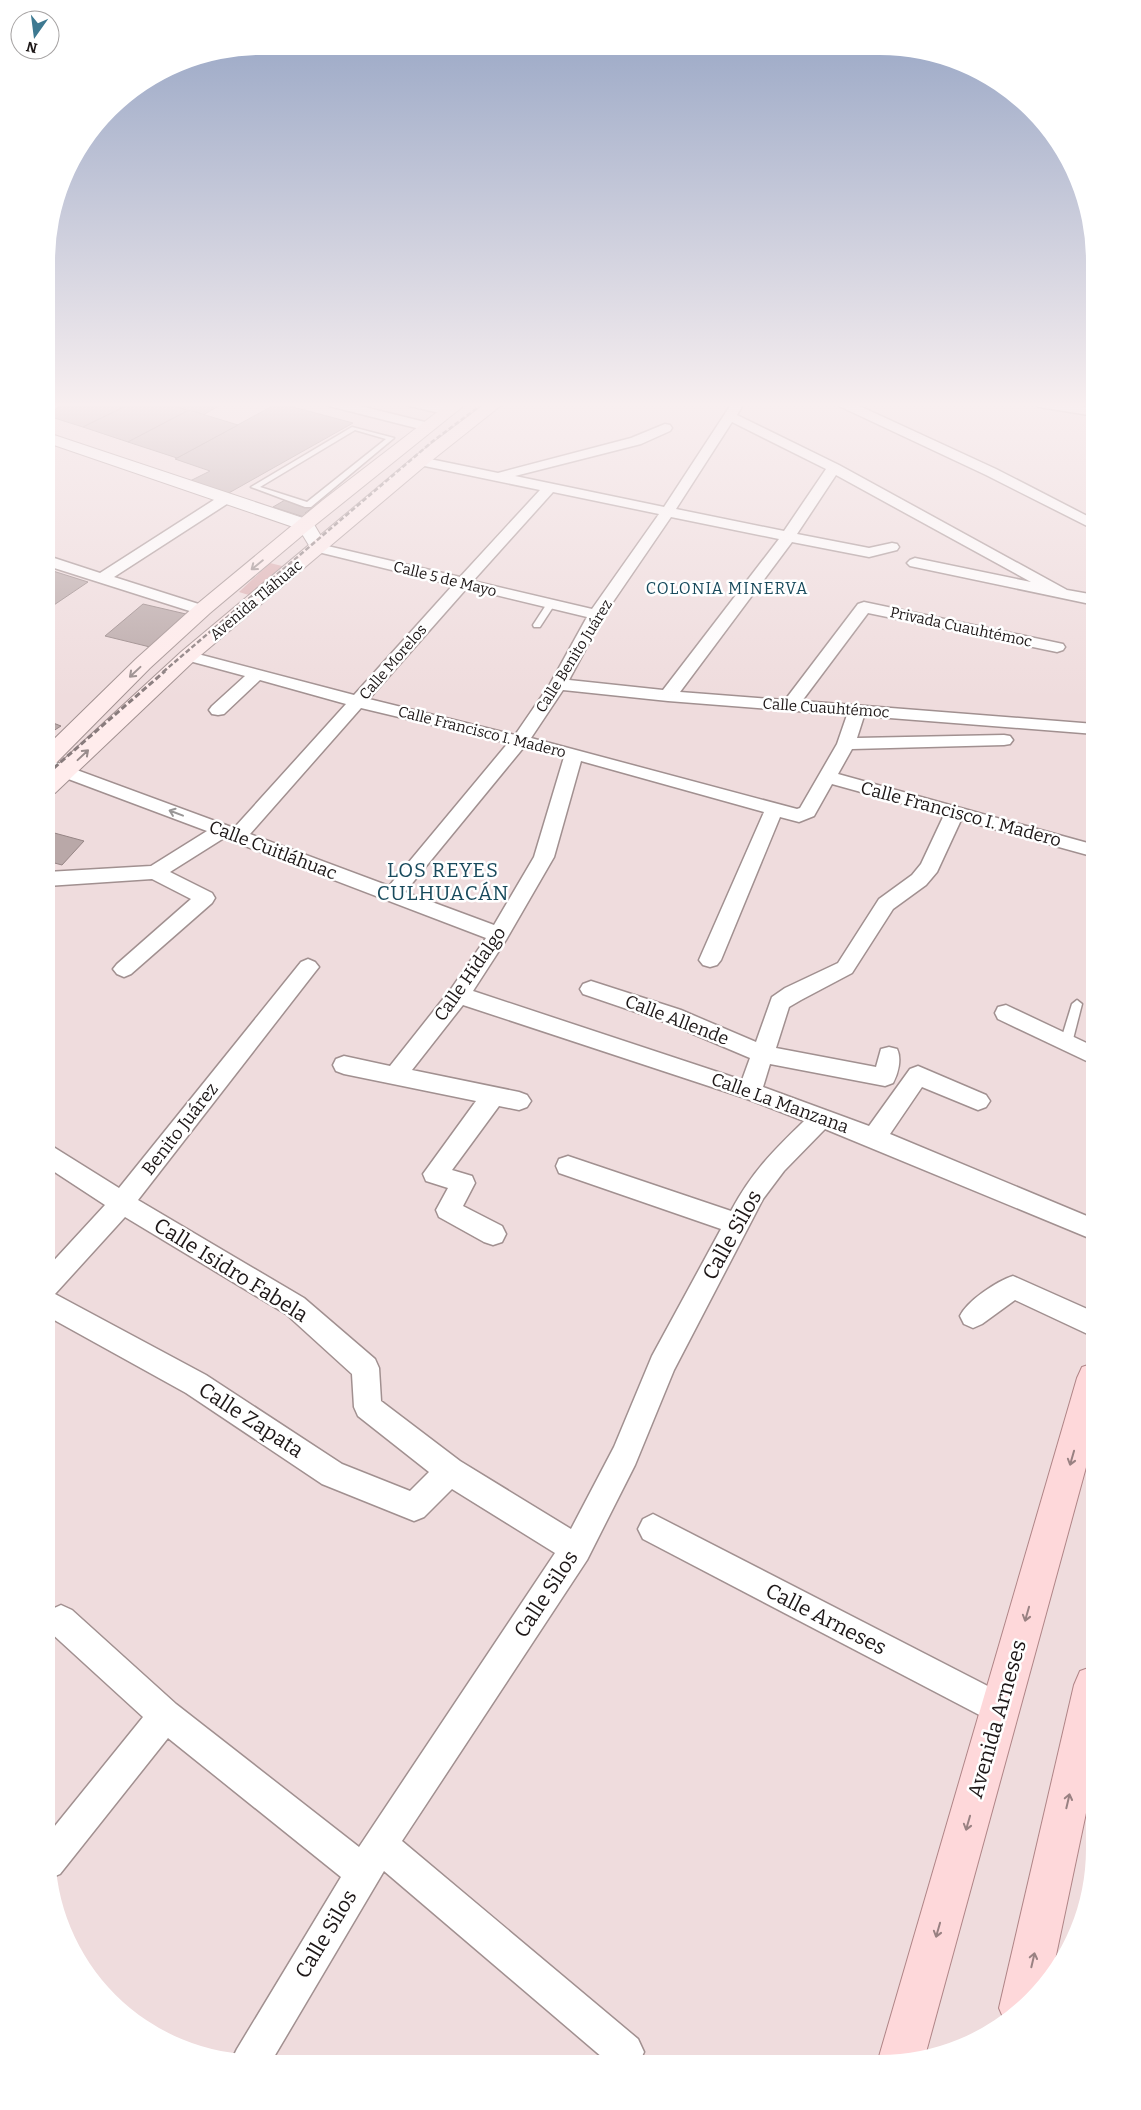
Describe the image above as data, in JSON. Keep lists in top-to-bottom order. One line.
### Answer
{"streets":{"main road":["Avenida Tláhuac","Avenida Arneses"],"street":["Calle 5 de Mayo","Privada Cuauhtémoc","Calle Benito Juárez","Calle Morelos","Calle Cuauhtémoc","Calle Francisco I. Madero","Calle Cuitláhuac","Calle Hidalgo","Calle Allende","Calle La Manzana","Benito Juárez","Calle Silos","Calle Isidro Fabela","Calle Zapata","Calle Arneses"]},"crossings":[["Calle 5 de Mayo","Avenida Tláhuac"],["Calle 5 de Mayo","Calle Benito Juárez"],["Calle 5 de Mayo","Calle Morelos"],["Avenida Tláhuac","Calle Francisco I. Madero"],["Avenida Tláhuac","Calle Cuitláhuac"],["Privada Cuauhtémoc","Calle Cuauhtémoc"],["Calle Benito Juárez","Calle Cuauhtémoc"],["Calle Benito Juárez","Calle Francisco I. Madero"],["Calle Benito Juárez","Calle Cuitláhuac"],["Calle Morelos","Calle Francisco I. Madero"],["Calle Morelos","Calle Cuitláhuac"],["Calle Cuauhtémoc","Calle Francisco I. Madero"],["Calle Francisco I. Madero","Calle Hidalgo"],["Calle Cuitláhuac","Calle Hidalgo"],["Calle Hidalgo","Calle La Manzana"],["Calle La Manzana","Calle Silos"],["Benito Juárez","Calle Isidro Fabela"],["Calle Silos","Calle Isidro Fabela"],["Calle Isidro Fabela","Calle Zapata"],["Calle Arneses","Avenida Arneses"]],"districts":["COLONIA MINERVA","LOS REYES CULHUACÁN"],"north":"bottom"}
